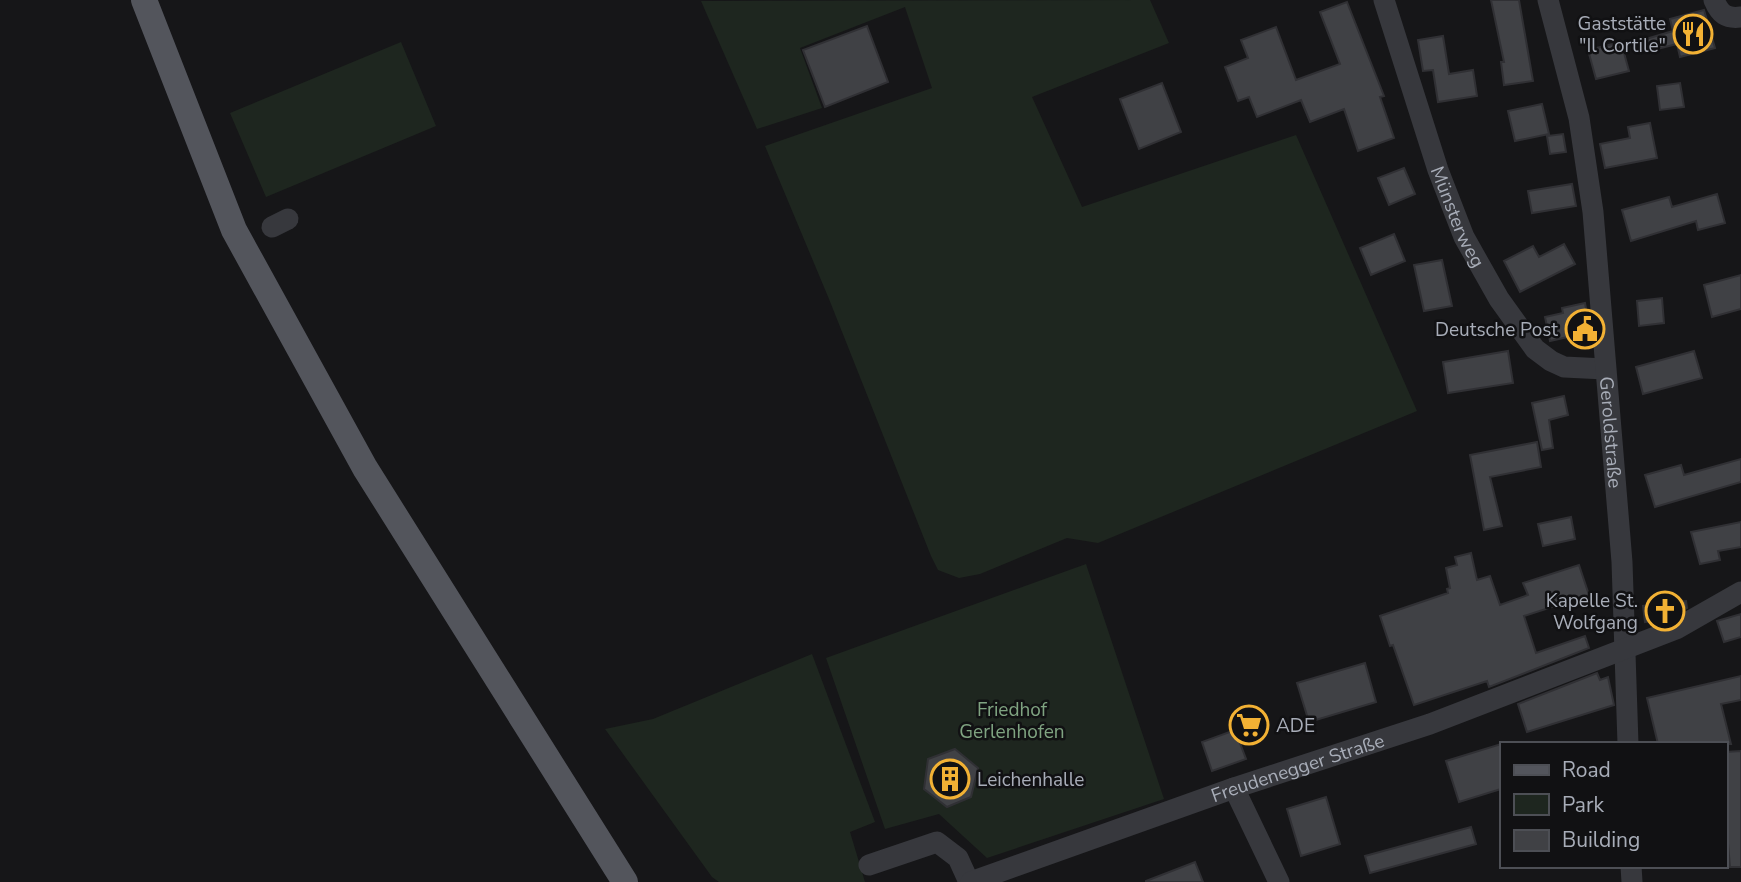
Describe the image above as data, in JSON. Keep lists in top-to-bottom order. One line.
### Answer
{"streets":{"street":["Münsterweg","Geroldstraße","Freudenegger Straße"]},"crossings":[["Münsterweg","Geroldstraße"],["Geroldstraße","Freudenegger Straße"]],"parks":["Friedhof Gerlenhofen"],"places":{"restaurant":["Gaststätte \"Il Cortile\""],"public building":["Deutsche Post"],"church":["Kapelle St. Wolfgang"],"supermarket":["ADE"],"building":["Leichenhalle"]},"legend":["Road","Park","Building"]}
